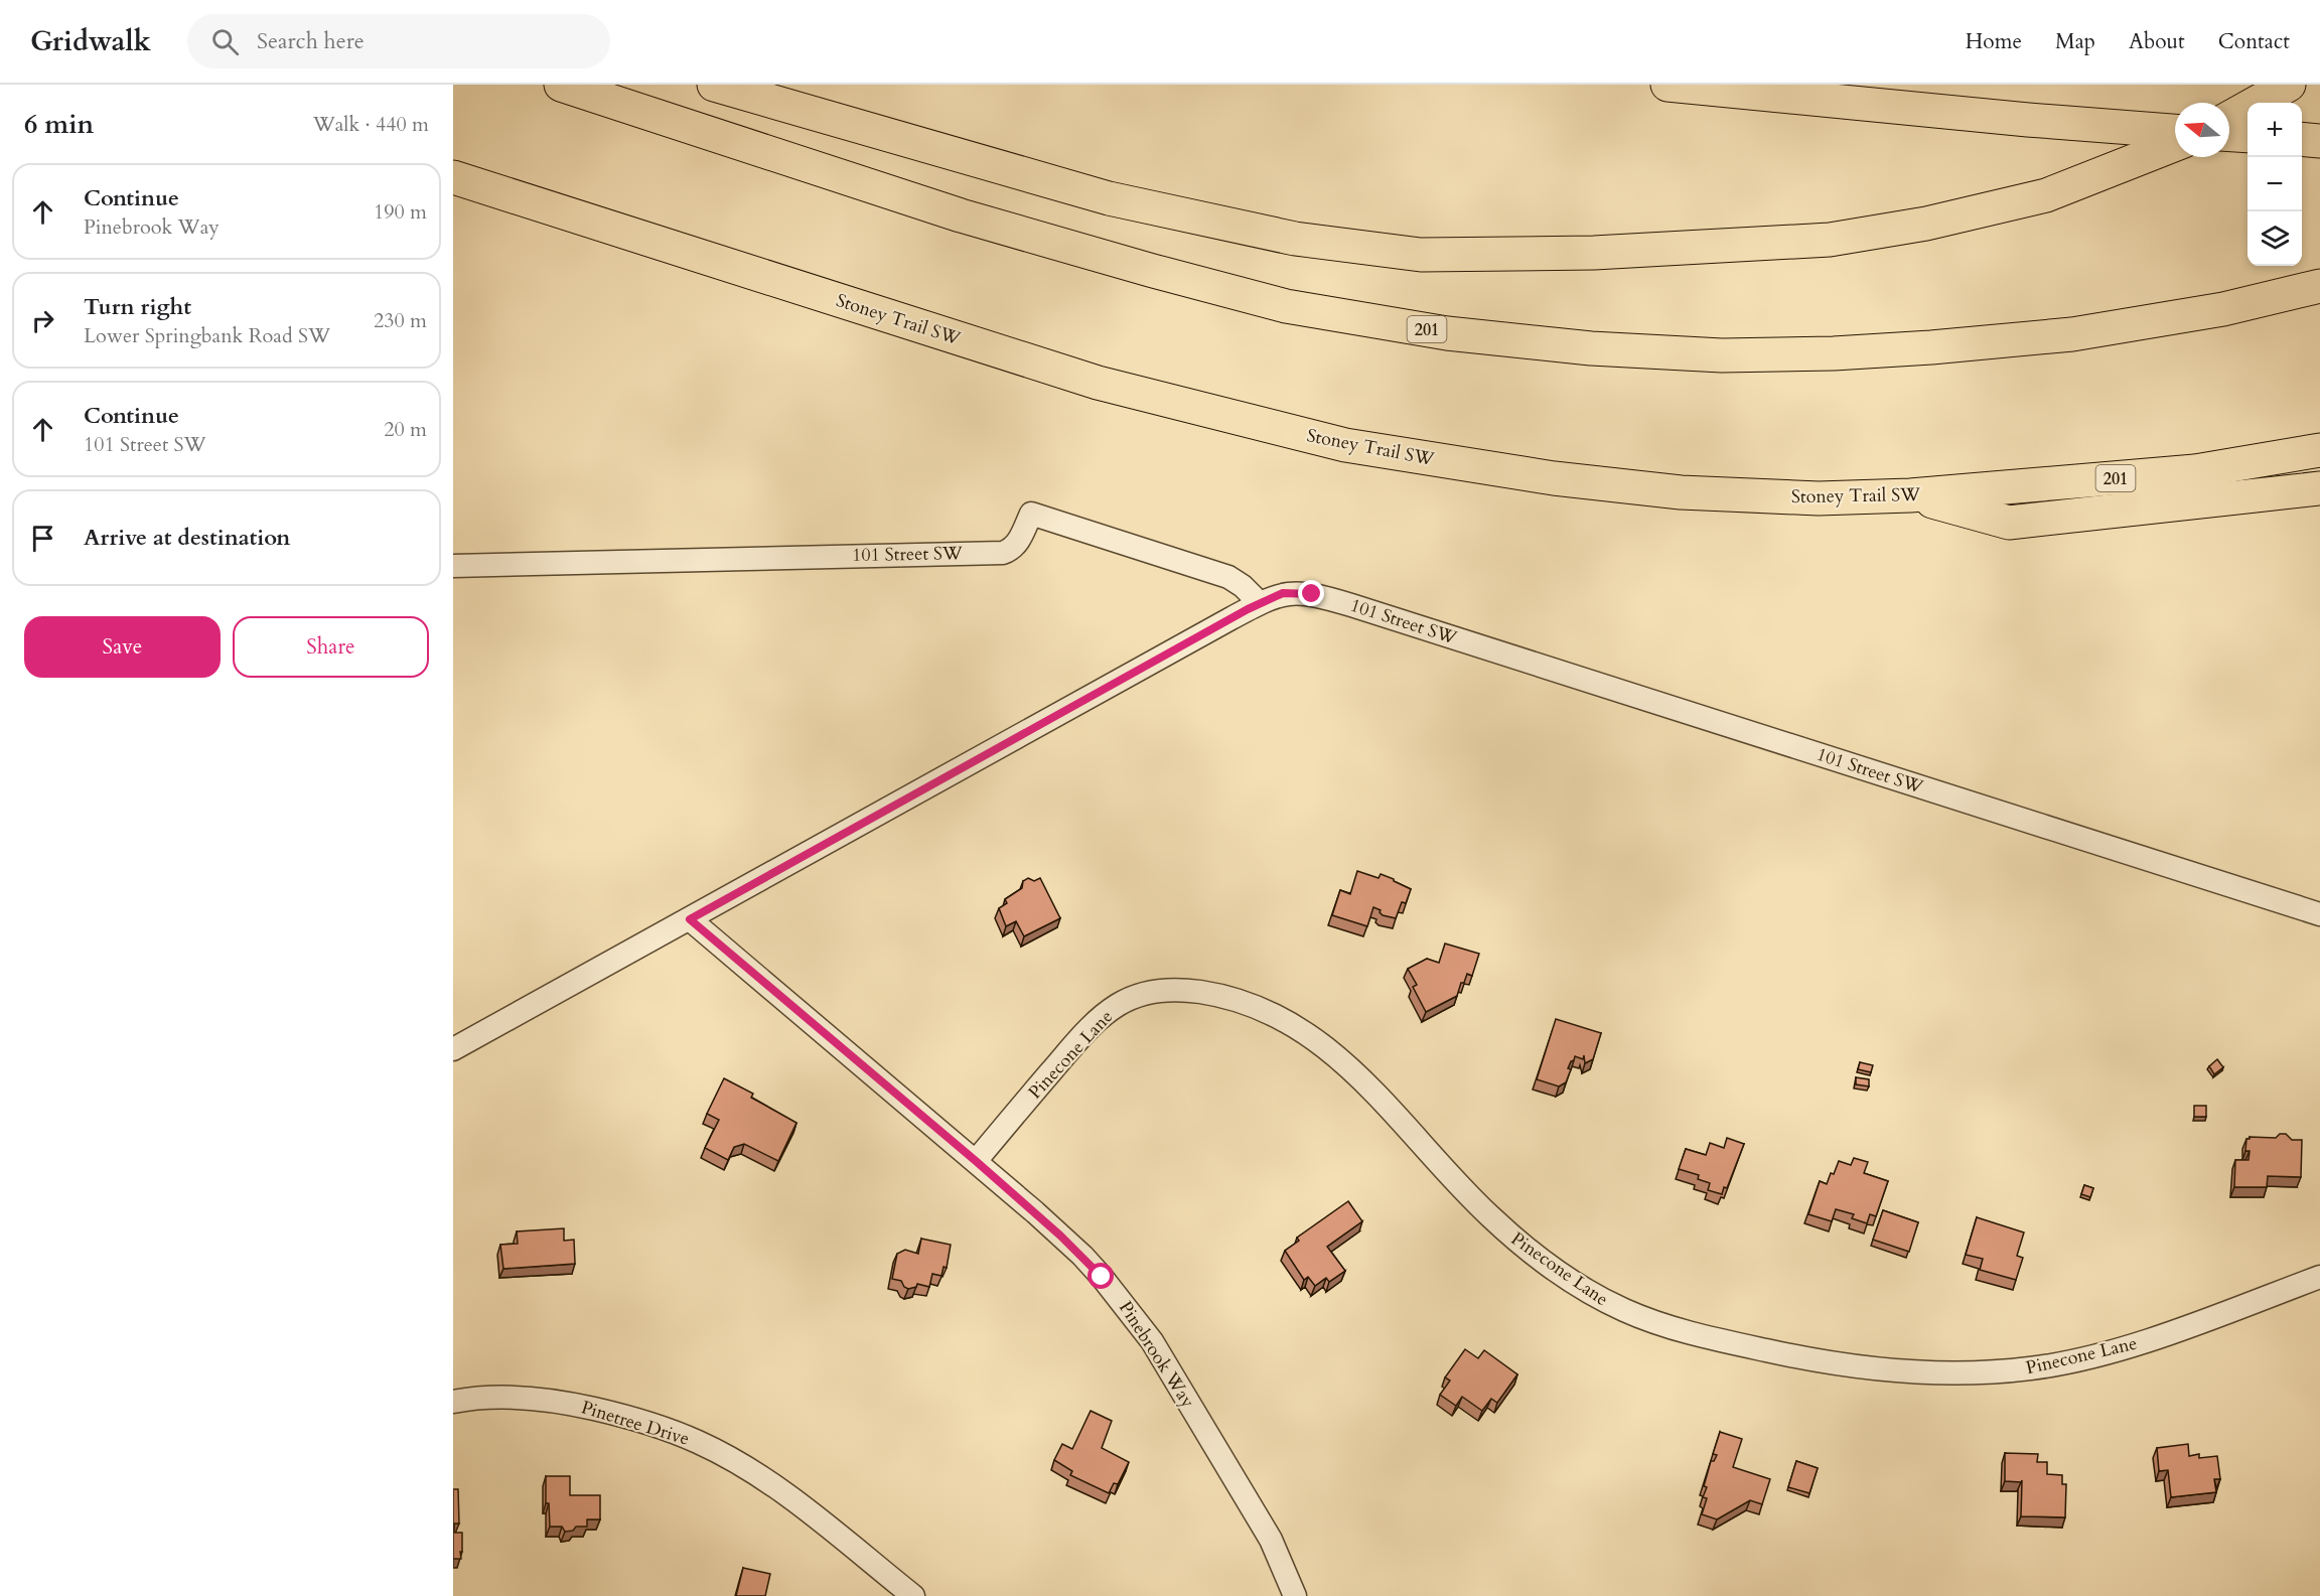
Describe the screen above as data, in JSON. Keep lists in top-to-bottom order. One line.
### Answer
{"streets":{"highway":["Stoney Trail SW","201"],"street":["101 Street SW","Pinecone Lane","Pinebrook Way","Pinetree Drive"]},"crossings":[["Pinecone Lane","Pinebrook Way"]],"north":"left","page":{"header":"Gridwalk","search":"Search here","nav":["Home","Map","About","Contact"],"heading":["6 min","Walk · 440 m"],"map_buttons":["+","−"],"list":[["Continue","Pinebrook Way","190 m"],["Turn right","Lower Springbank Road SW","230 m"],["Continue","101 Street SW","20 m"],"Arrive at destination"],"buttons":["Save","Share"]}}
